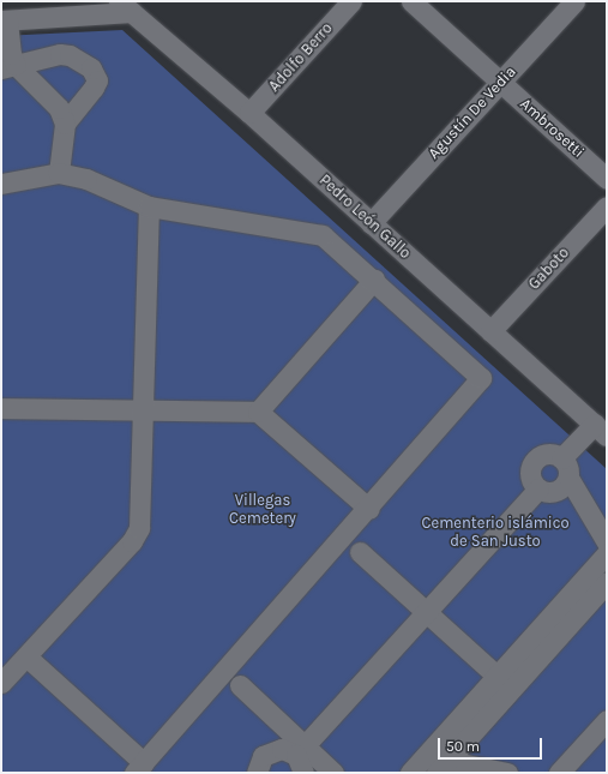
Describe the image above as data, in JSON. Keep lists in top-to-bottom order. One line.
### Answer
{"streets":{"street":["Adolfo Berro","Agustín De Vedia","Ambrosetti","Pedro León Gallo","Gaboto"]},"crossings":[["Adolfo Berro","Pedro León Gallo"],["Agustín De Vedia","Ambrosetti"],["Agustín De Vedia","Pedro León Gallo"],["Pedro León Gallo","Gaboto"]],"parks":["Villegas Cemetery","Cementerio islámico de San Justo"],"scale_bar":"50 m"}
